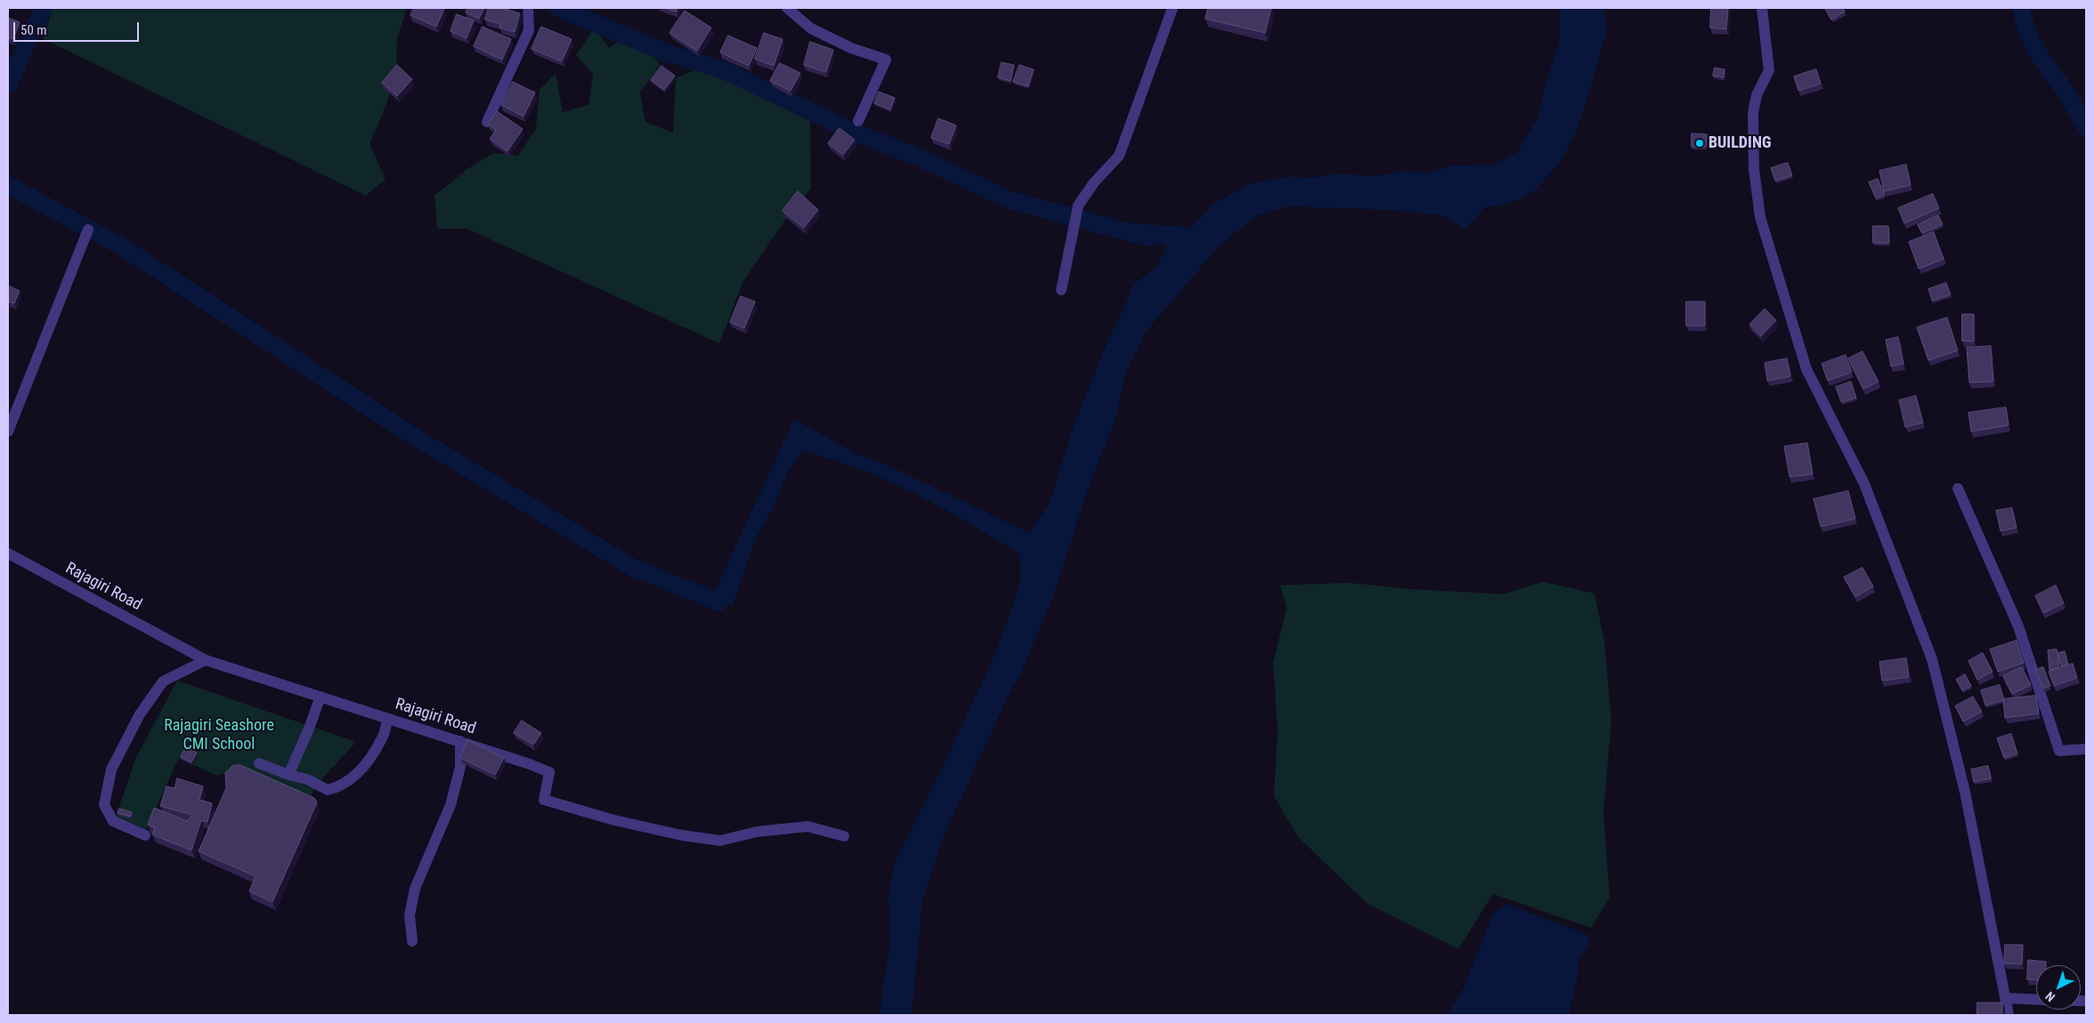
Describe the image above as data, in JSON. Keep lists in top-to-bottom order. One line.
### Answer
{"streets":{"street":["Rajagiri Road"]},"parks":["Rajagiri Seashore CMI School"],"places":["BUILDING"],"scale_bar":"50 m","north":"bottom left"}
